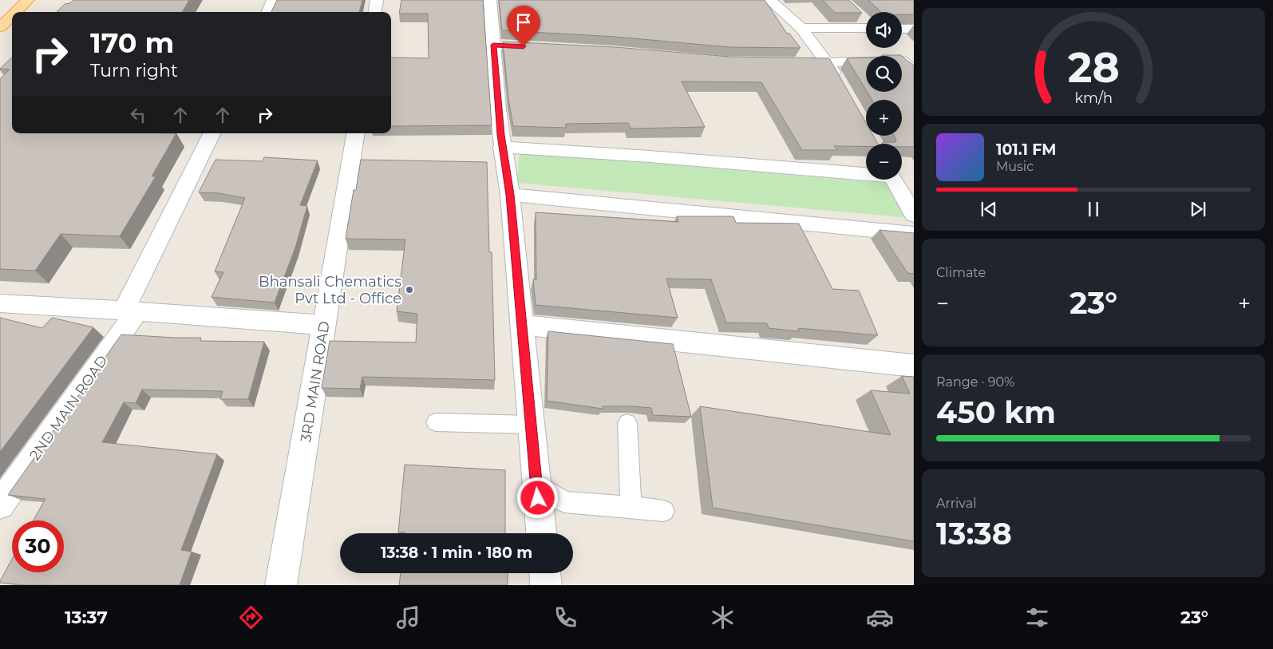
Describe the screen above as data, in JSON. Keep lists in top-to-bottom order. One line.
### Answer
{"streets":{"street":["3RD MAIN ROAD","2ND MAIN ROAD"]},"places":["Bhansali Chematics Pvt Ltd - Office"],"page":{"map_buttons":["+","−"],"turn":["170 m","Turn right"],"song":["101.1 FM","Music"],"tile":["Climate",["Range · 90%","450 km"],["Arrival","13:38"]],"heat":["−","23°","+"],"limit":"30","trip":"13:38 · 1 min · 180 m","tabs":["13:37","23°"],"gauge":["28","km/h"]}}
